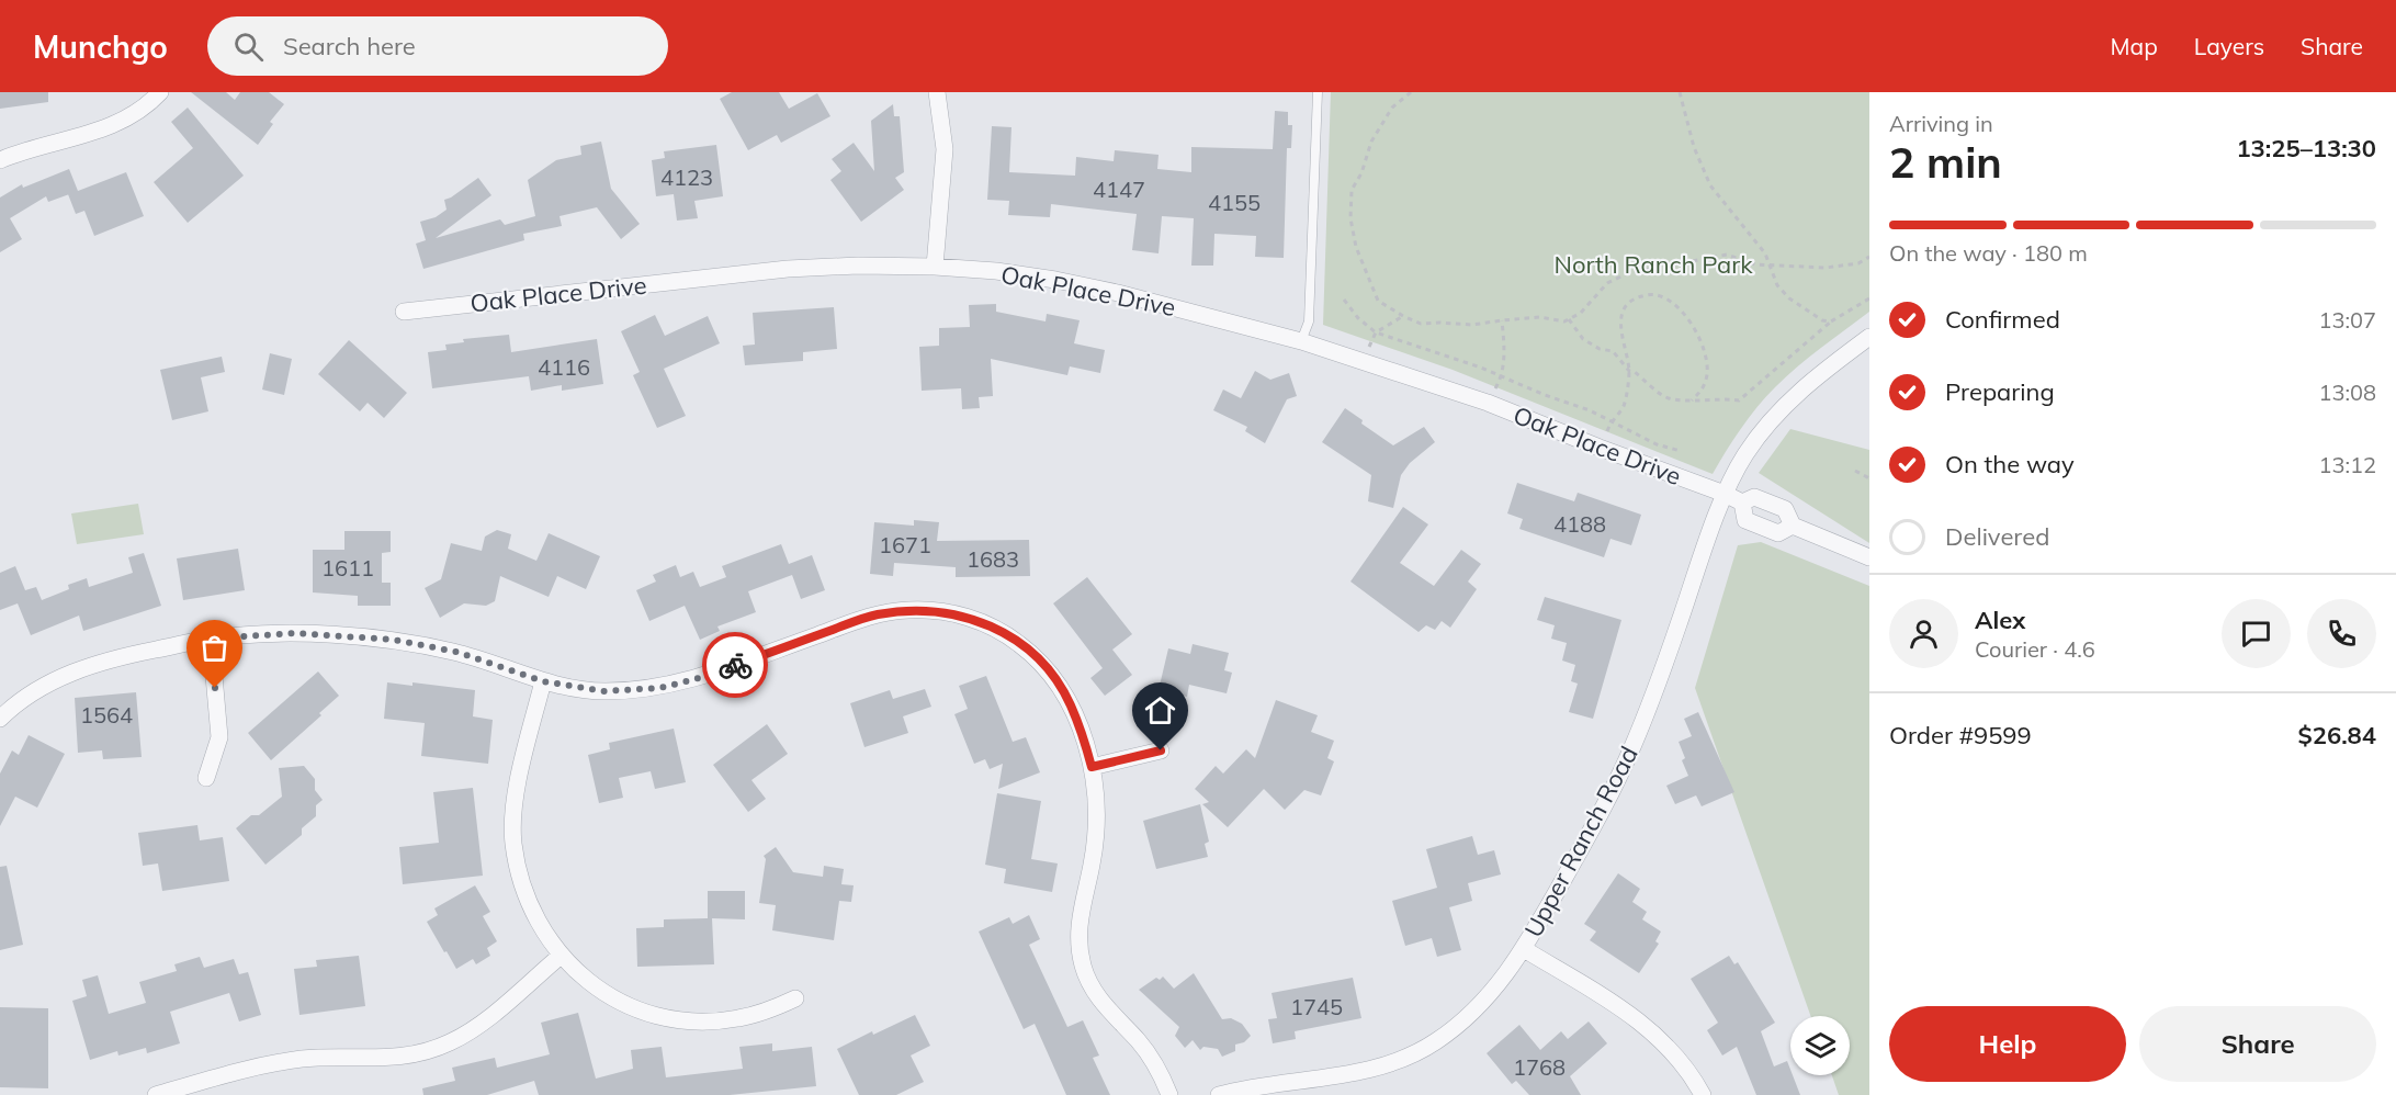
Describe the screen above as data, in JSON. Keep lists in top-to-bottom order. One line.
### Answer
{"streets":{"street":["Oak Place Drive","Upper Ranch Road"]},"crossings":[["Oak Place Drive","Upper Ranch Road"]],"parks":["North Ranch Park"],"house_numbers":["4123","4147","4155","4116","4188","1671","1683","1611","1564","1745","1768"],"page":{"header":"Munchgo","search":"Search here","nav":["Map","Layers","Share"],"heading":["2 min","Arriving in","13:25–13:30"],"panel":["Alex","Courier · 4.6","Order #9599","$26.84"],"bar":"On the way · 180 m","list":[["Confirmed","13:07"],["Preparing","13:08"],["On the way","13:12"],"Delivered"],"buttons":["Help","Share"]}}
